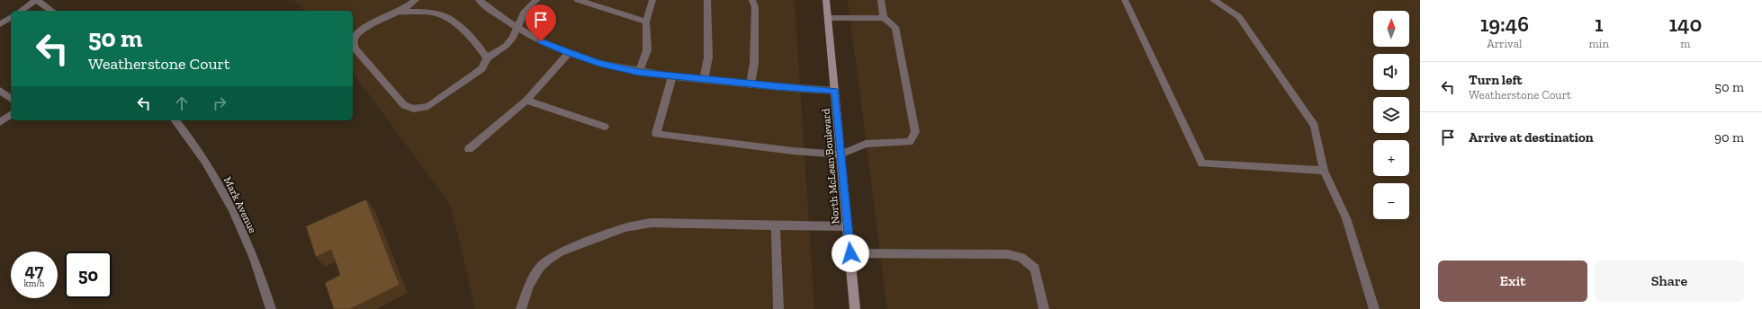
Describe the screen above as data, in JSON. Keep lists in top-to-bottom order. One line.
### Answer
{"streets":{"main road":["North McLean Boulevard"],"street":["Mark Avenue"]},"north":"top","page":{"eta":["19:46","Arrival","1","min","140","m"],"map_buttons":["+","−"],"turn":["50 m","Weatherstone Court"],"list":[{"name":"Turn left","note":"Weatherstone Court","value":"50 m"},{"name":"Arrive at destination","value":"90 m"}],"speed":"47 km/h","limit":"50","buttons":["Exit","Share"]}}
